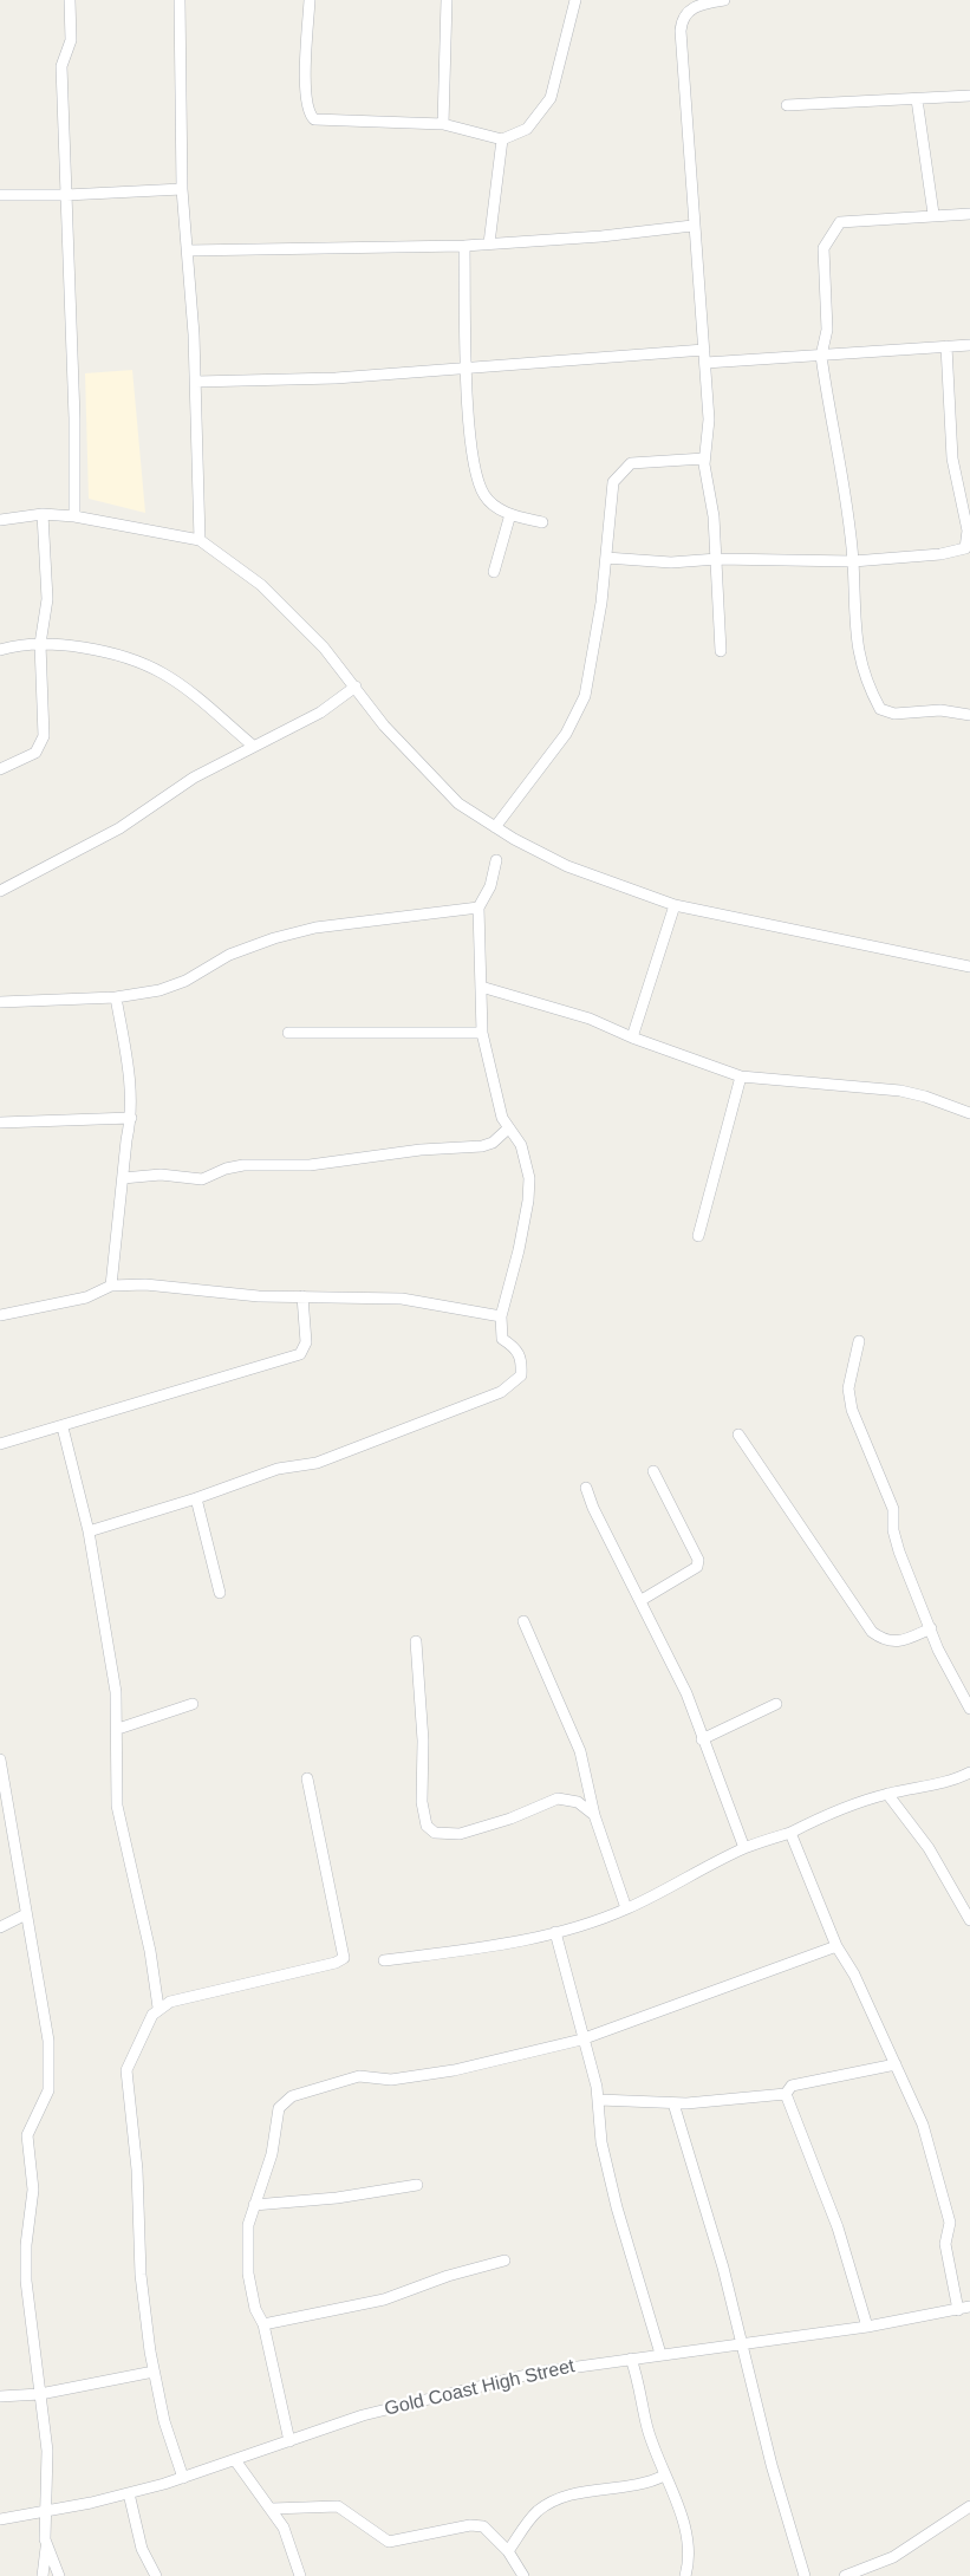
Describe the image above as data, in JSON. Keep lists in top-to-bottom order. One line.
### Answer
{"streets":{"street":["Gold Coast High Street"]}}
